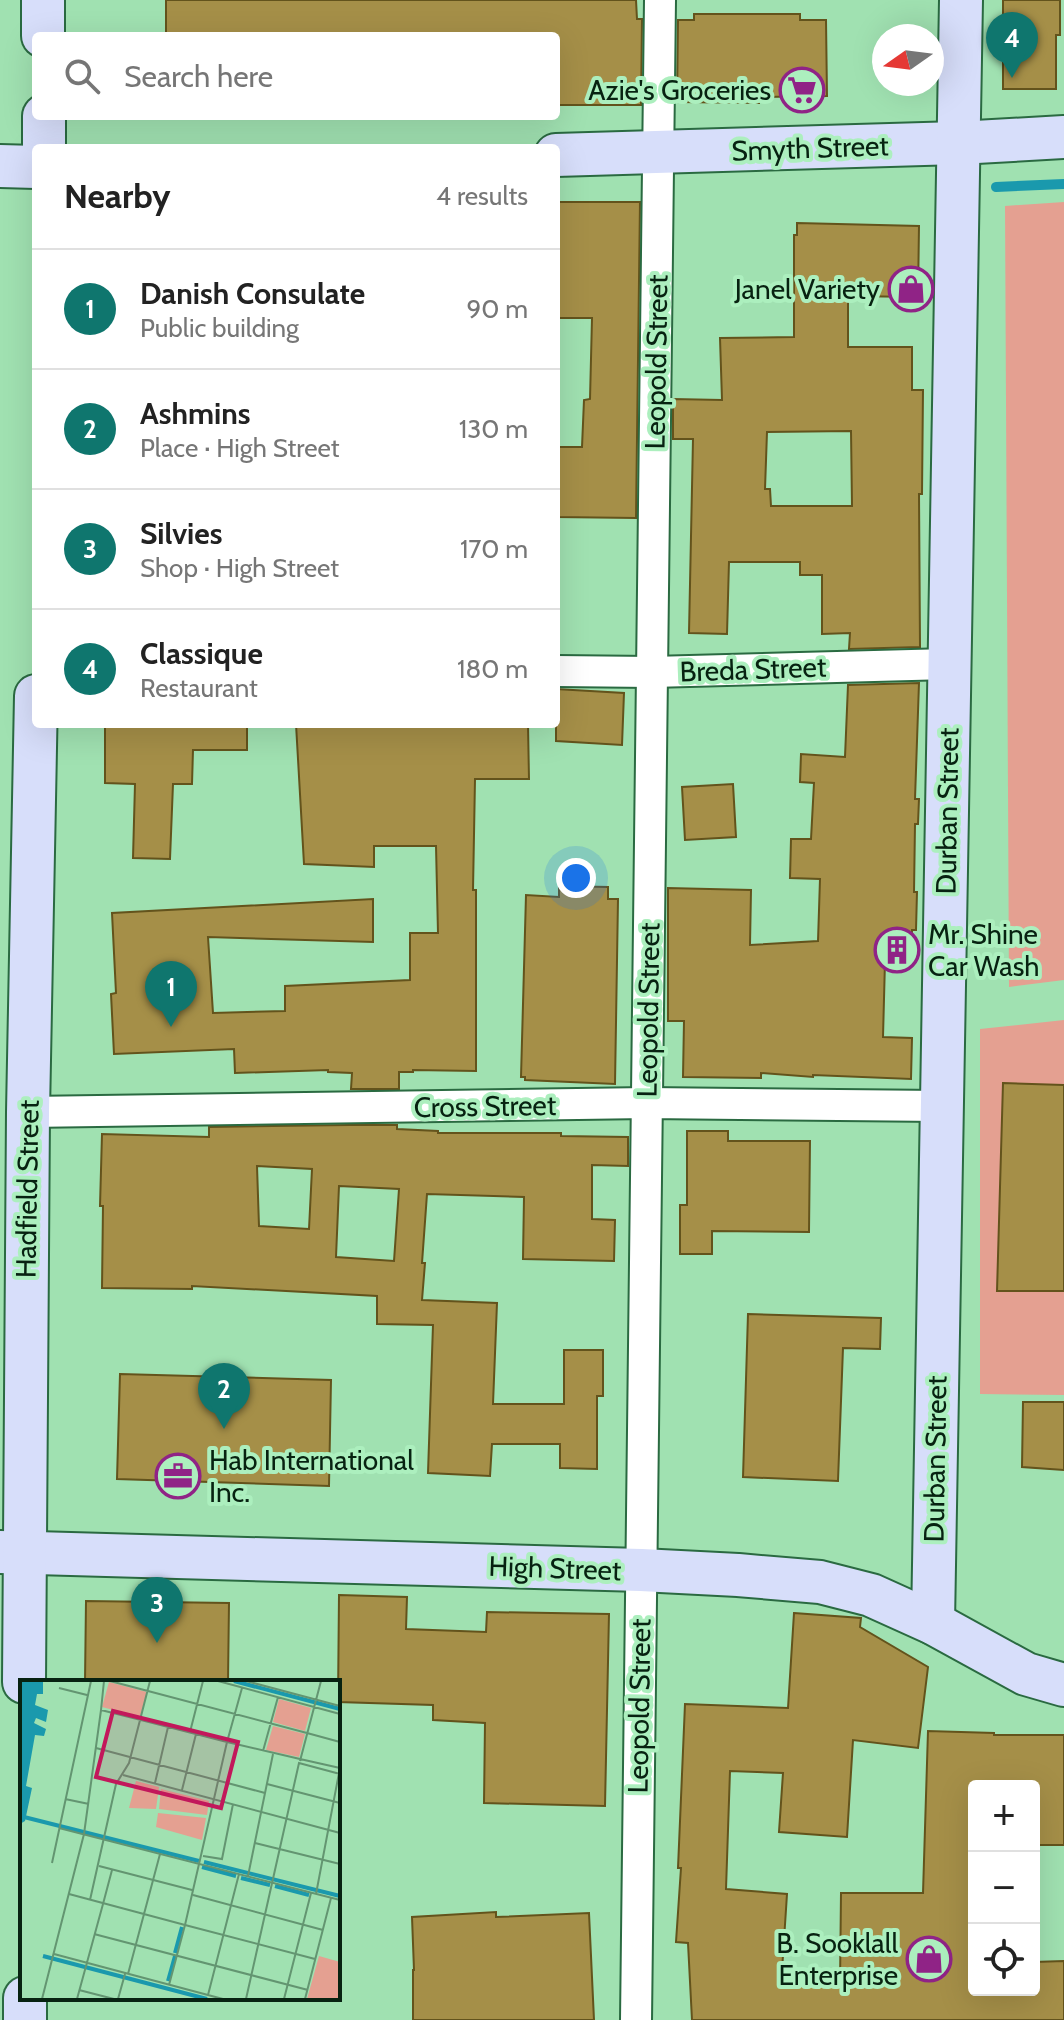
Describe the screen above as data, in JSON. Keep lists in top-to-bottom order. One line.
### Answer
{"streets":{"street":["Smyth Street","Leopold Street","Breda Street","Durban Street","Cross Street","Hadfield Street","High Street"]},"crossings":[["Smyth Street","Leopold Street"],["Smyth Street","Durban Street"],["Leopold Street","Breda Street"],["Leopold Street","Cross Street"],["Leopold Street","High Street"],["Breda Street","Durban Street"],["Durban Street","Cross Street"],["Durban Street","High Street"],["Cross Street","Hadfield Street"],["Hadfield Street","High Street"]],"places":{"supermarket":["Azie's Groceries"],"shop":["Janel Variety","B. Sooklall Enterprise"],"building":["Mr. Shine Car Wash"],"office":["Hab International Inc."]},"north":"left","page":{"pins":["4","1","2","3"],"search":"Search here","heading":["Nearby","4 results"],"list":[{"mark":"1","name":"Danish Consulate","note":"Public building","value":"90 m"},{"mark":"2","name":"Ashmins","note":"Place · High Street","value":"130 m"},{"mark":"3","name":"Silvies","note":"Shop · High Street","value":"170 m"},{"mark":"4","name":"Classique","note":"Restaurant","value":"180 m"}],"map_buttons":["+","−"]}}
